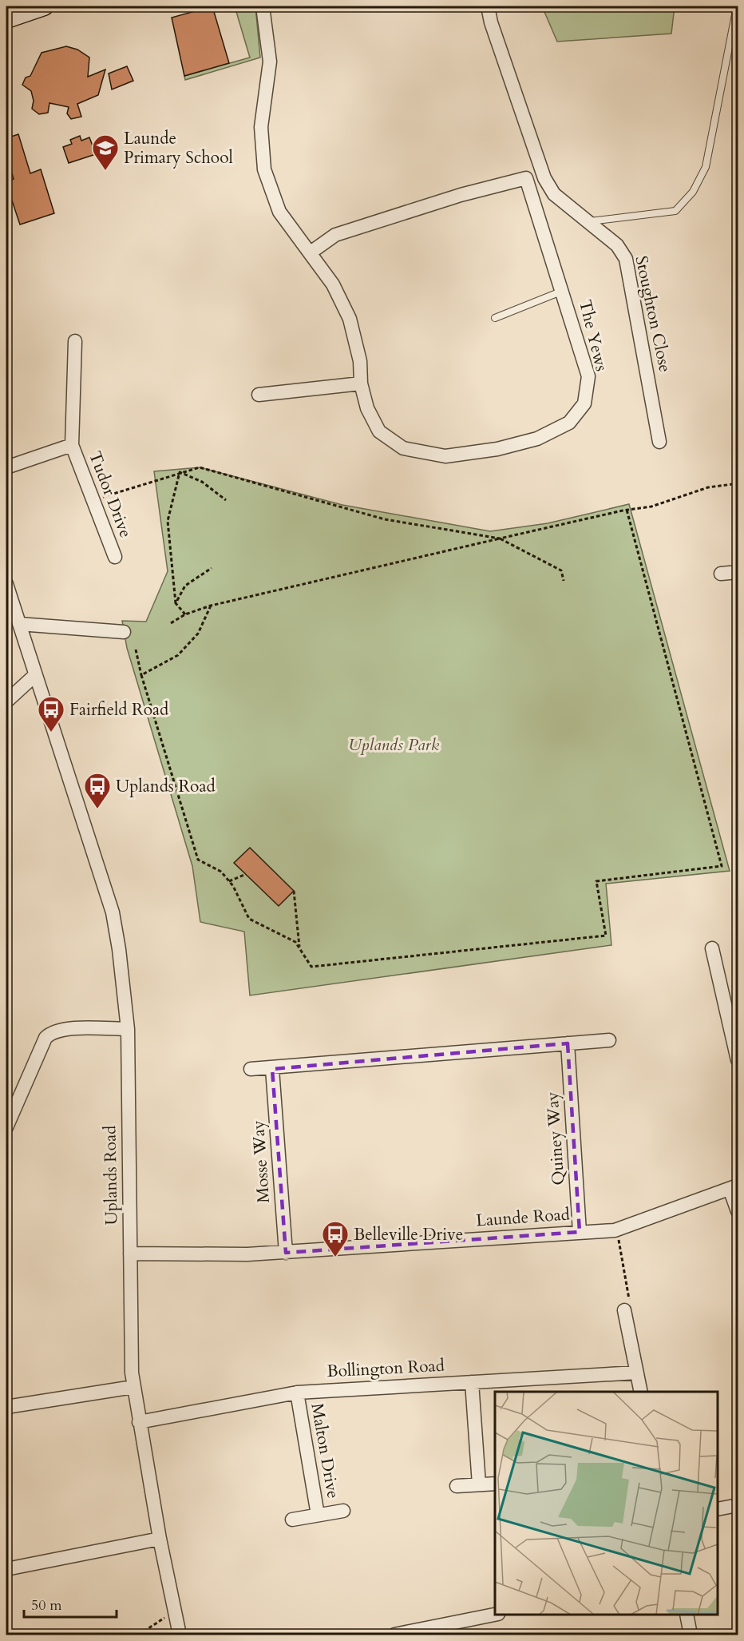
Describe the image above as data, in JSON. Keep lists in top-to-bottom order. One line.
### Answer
{"streets":{"street":["Stoughton Close","The Yews","Tudor Drive","Quiney Way","Mosse Way","Uplands Road","Launde Road","Bollington Road","Malton Drive"]},"crossings":[["Quiney Way","Launde Road"],["Mosse Way","Launde Road"],["Uplands Road","Launde Road"],["Uplands Road","Bollington Road"],["Bollington Road","Malton Drive"]],"parks":["Uplands Park"],"places":{"school or university":["Launde Primary School"],"bus stop":["Fairfield Road","Uplands Road","Belleville Drive"]},"scale_bar":"50 m"}
